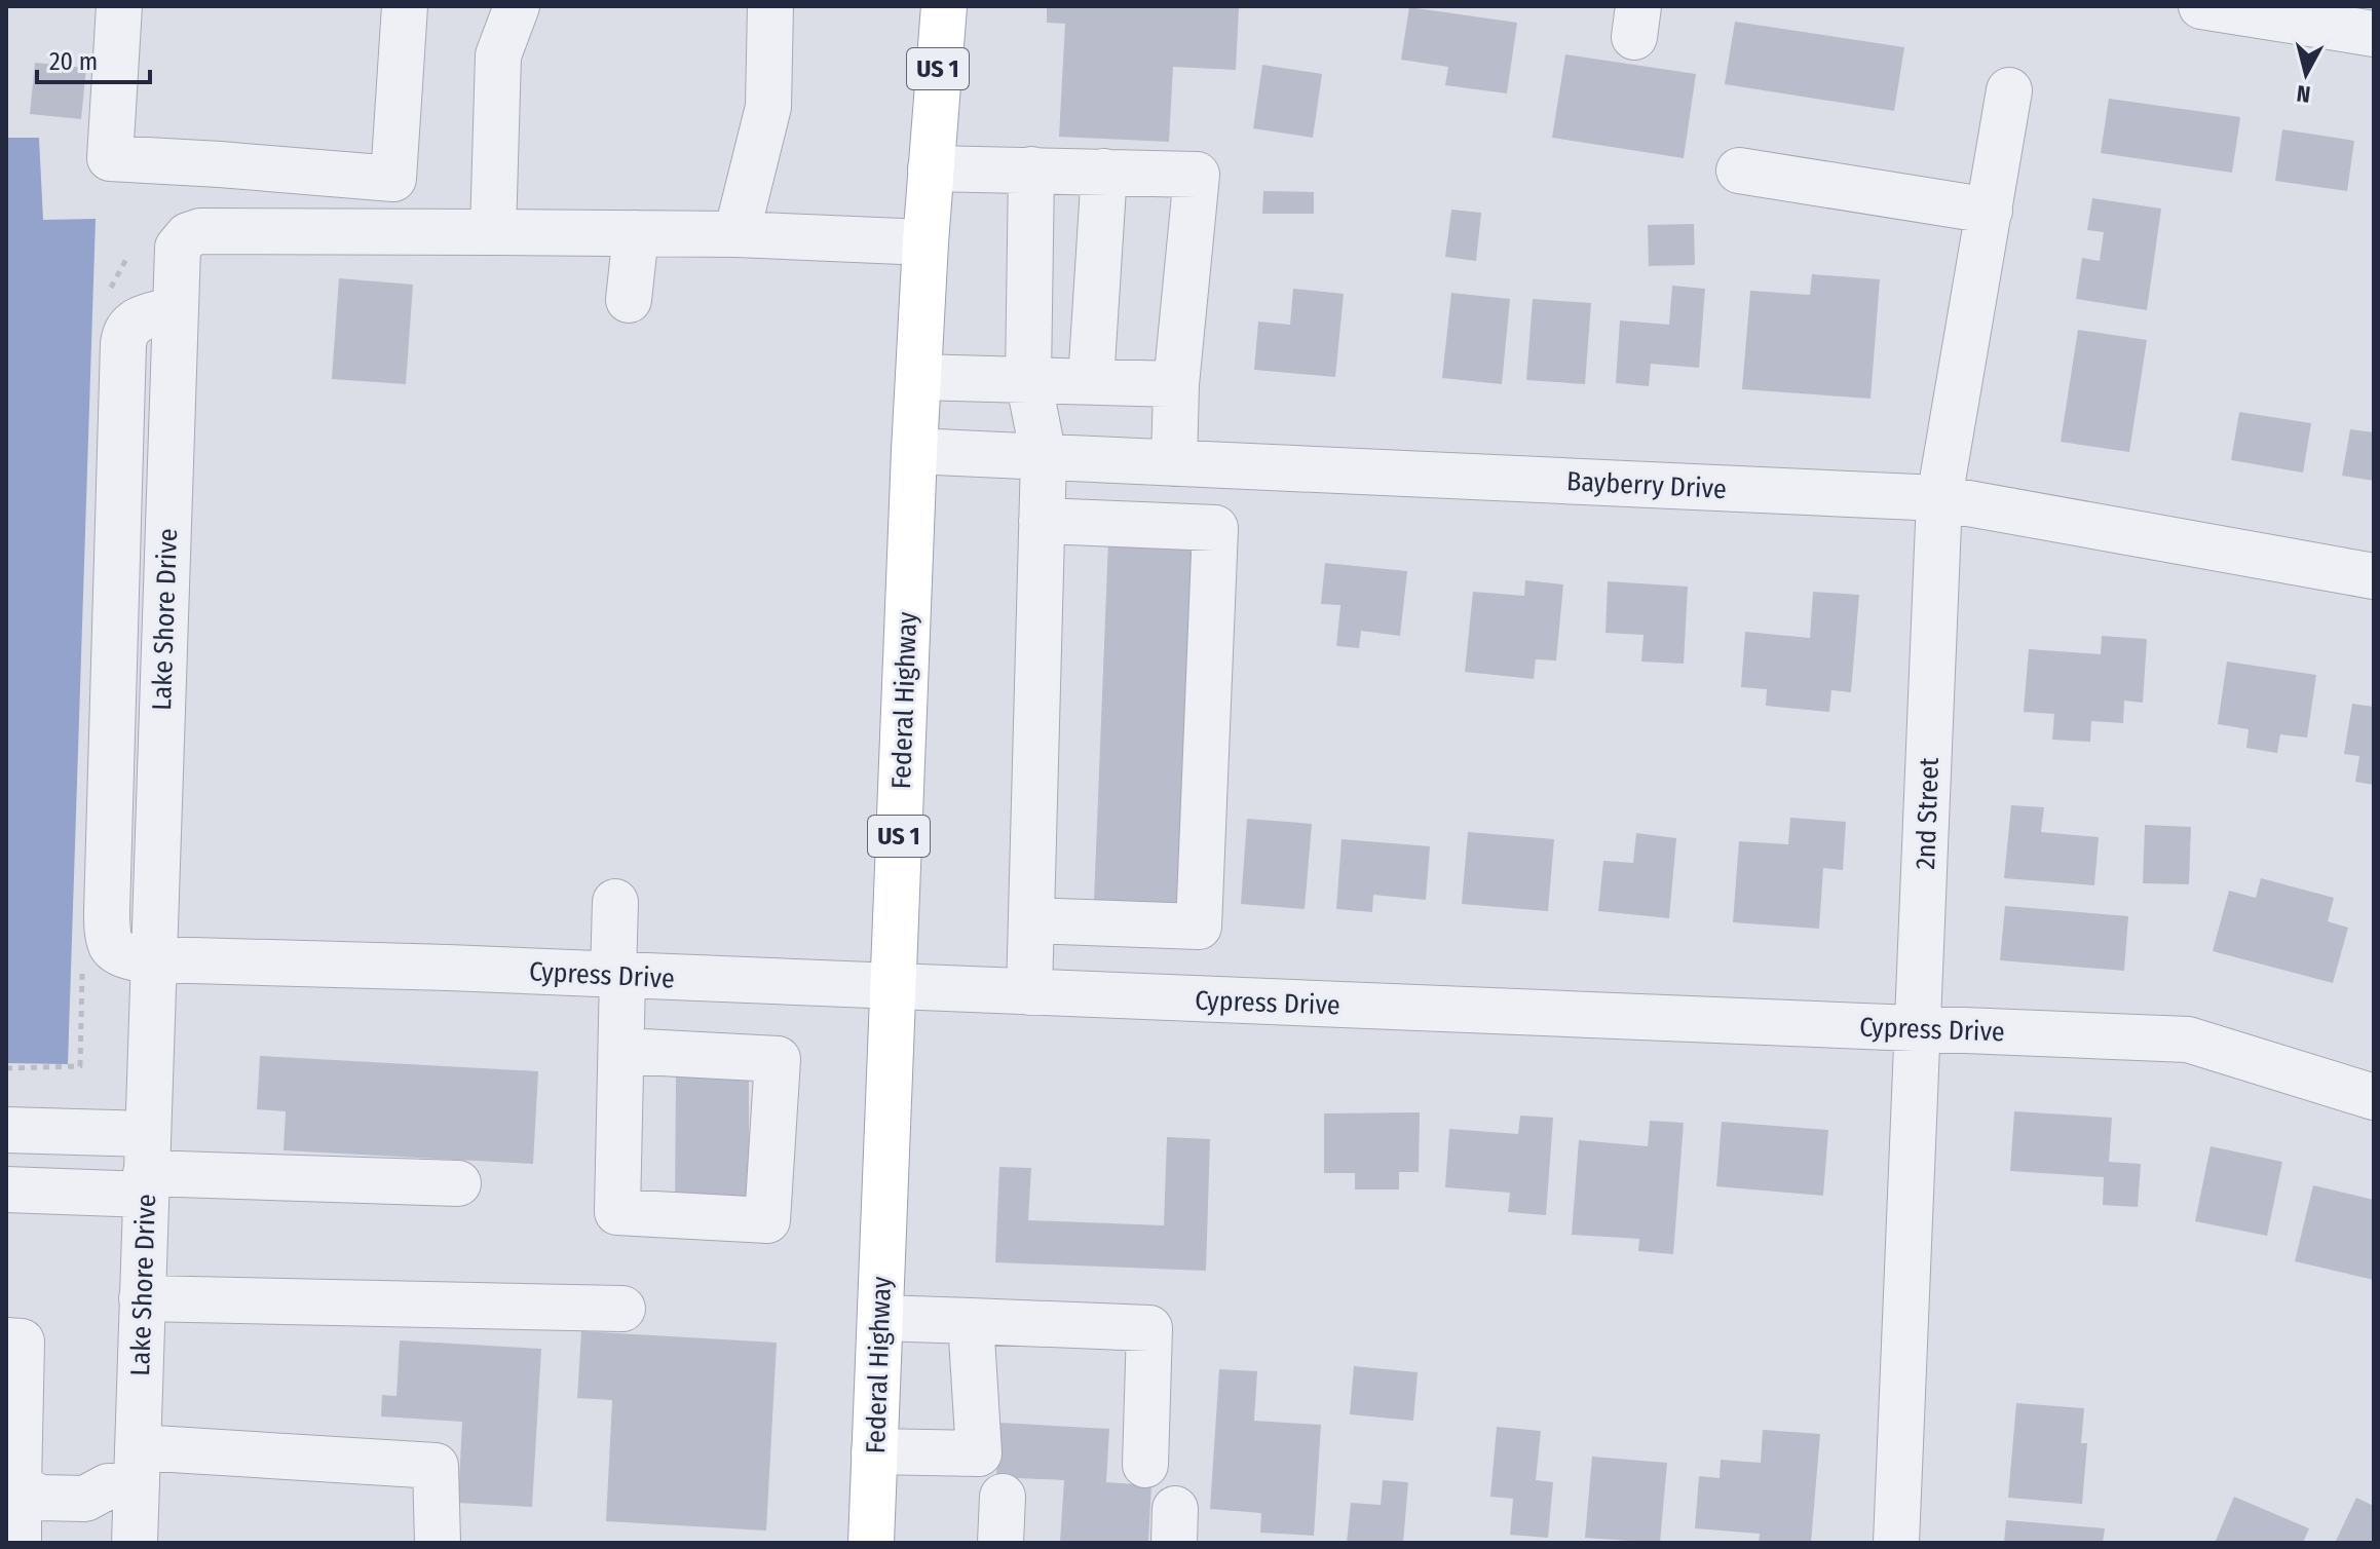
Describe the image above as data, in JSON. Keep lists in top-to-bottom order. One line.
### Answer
{"streets":{"main road":["US 1","Federal Highway"],"street":["Bayberry Drive","Lake Shore Drive","2nd Street","Cypress Drive"]},"crossings":[["Bayberry Drive","Federal Highway"],["Bayberry Drive","2nd Street"],["Lake Shore Drive","Cypress Drive"],["Federal Highway","Cypress Drive"],["2nd Street","Cypress Drive"]],"scale_bar":"20 m","north":"bottom"}
